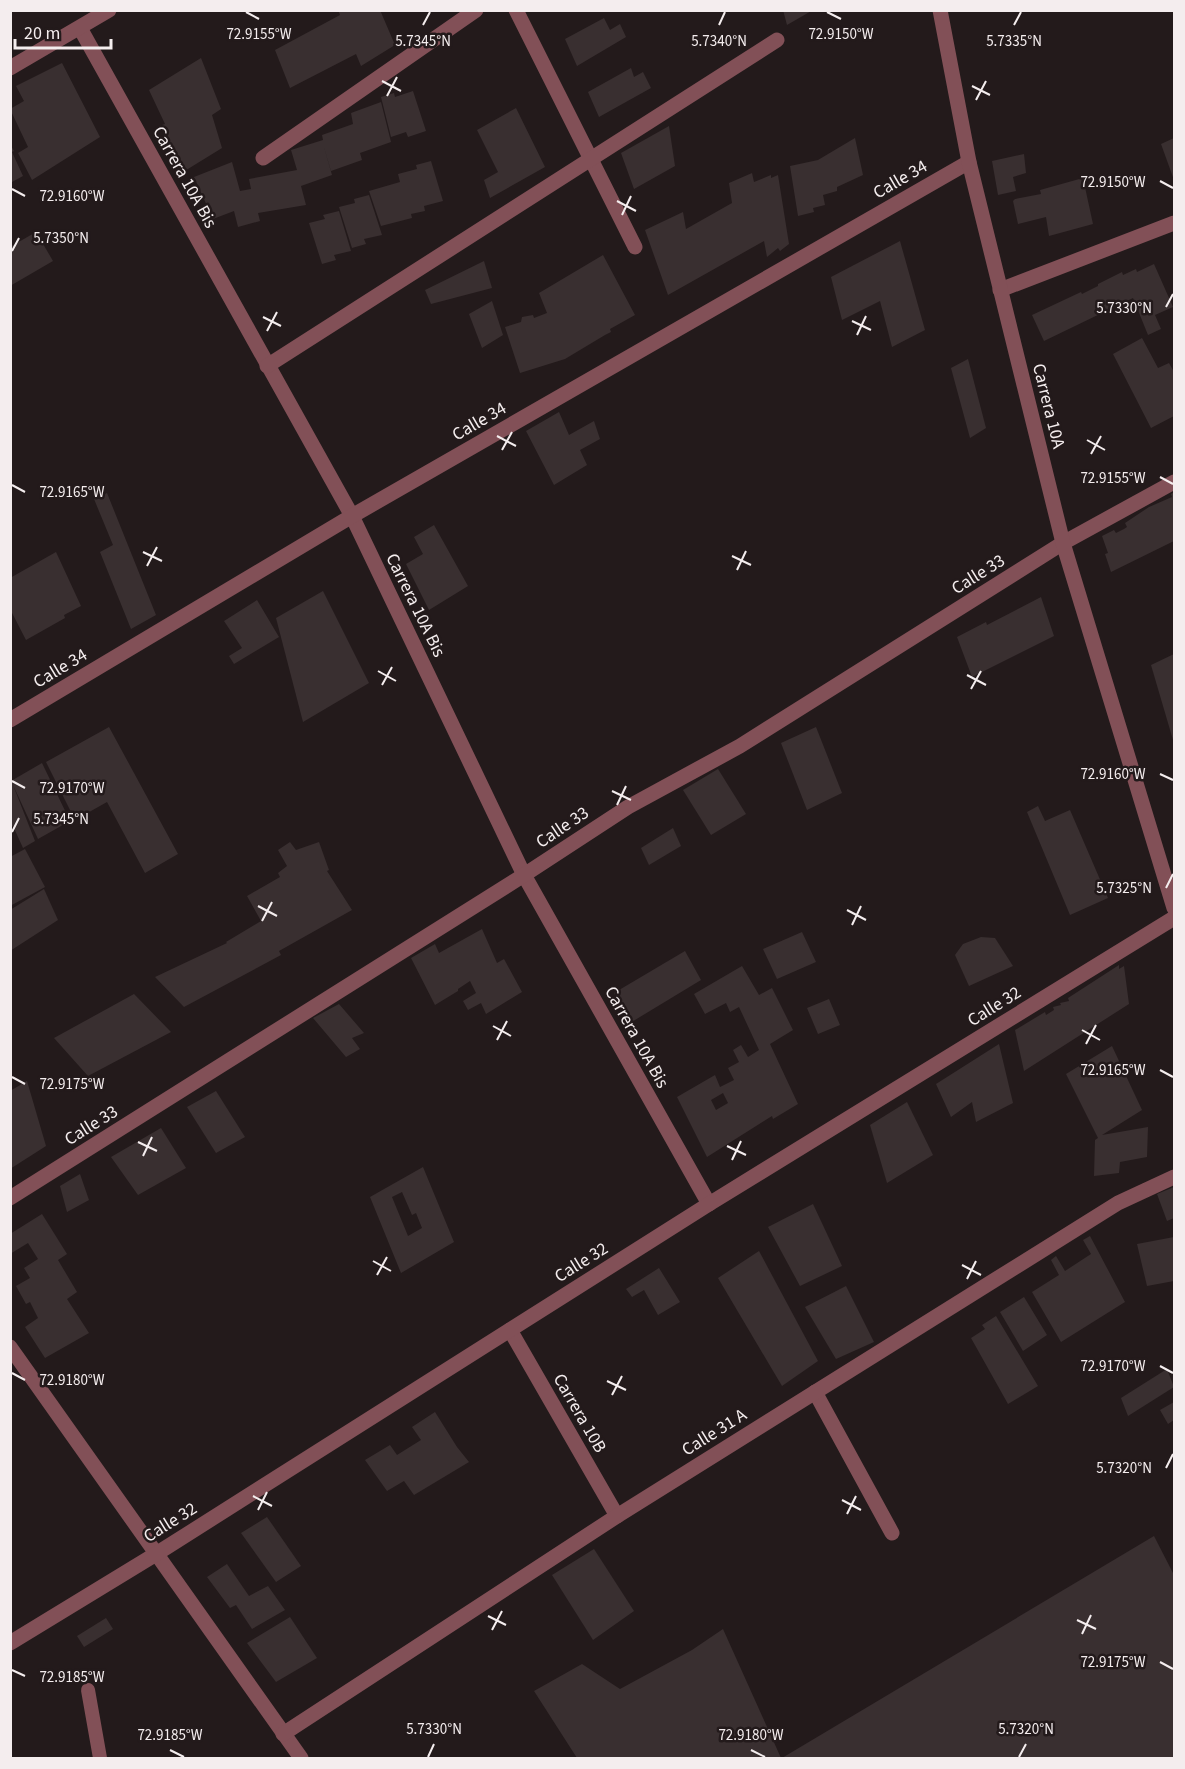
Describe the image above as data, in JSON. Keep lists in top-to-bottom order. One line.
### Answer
{"streets":{"street":["Carrera 10A Bis","Calle 34","Carrera 10A","Calle 33","Calle 32","Carrera 10B","Calle 31 A"]},"crossings":[["Carrera 10A Bis","Calle 34"],["Carrera 10A Bis","Calle 33"],["Carrera 10A Bis","Calle 32"],["Calle 34","Carrera 10A"],["Carrera 10A","Calle 33"],["Calle 32","Carrera 10B"],["Carrera 10B","Calle 31 A"]],"scale_bar":"20 m","coordinates":["72.9155°W","72.9150°W","5.7345°N","5.7340°N","5.7335°N","72.9160°W","5.7350°N","5.7330°N","72.9165°W","72.9170°W","5.7325°N","72.9175°W","72.9180°W","5.7320°N","72.9185°W"]}
